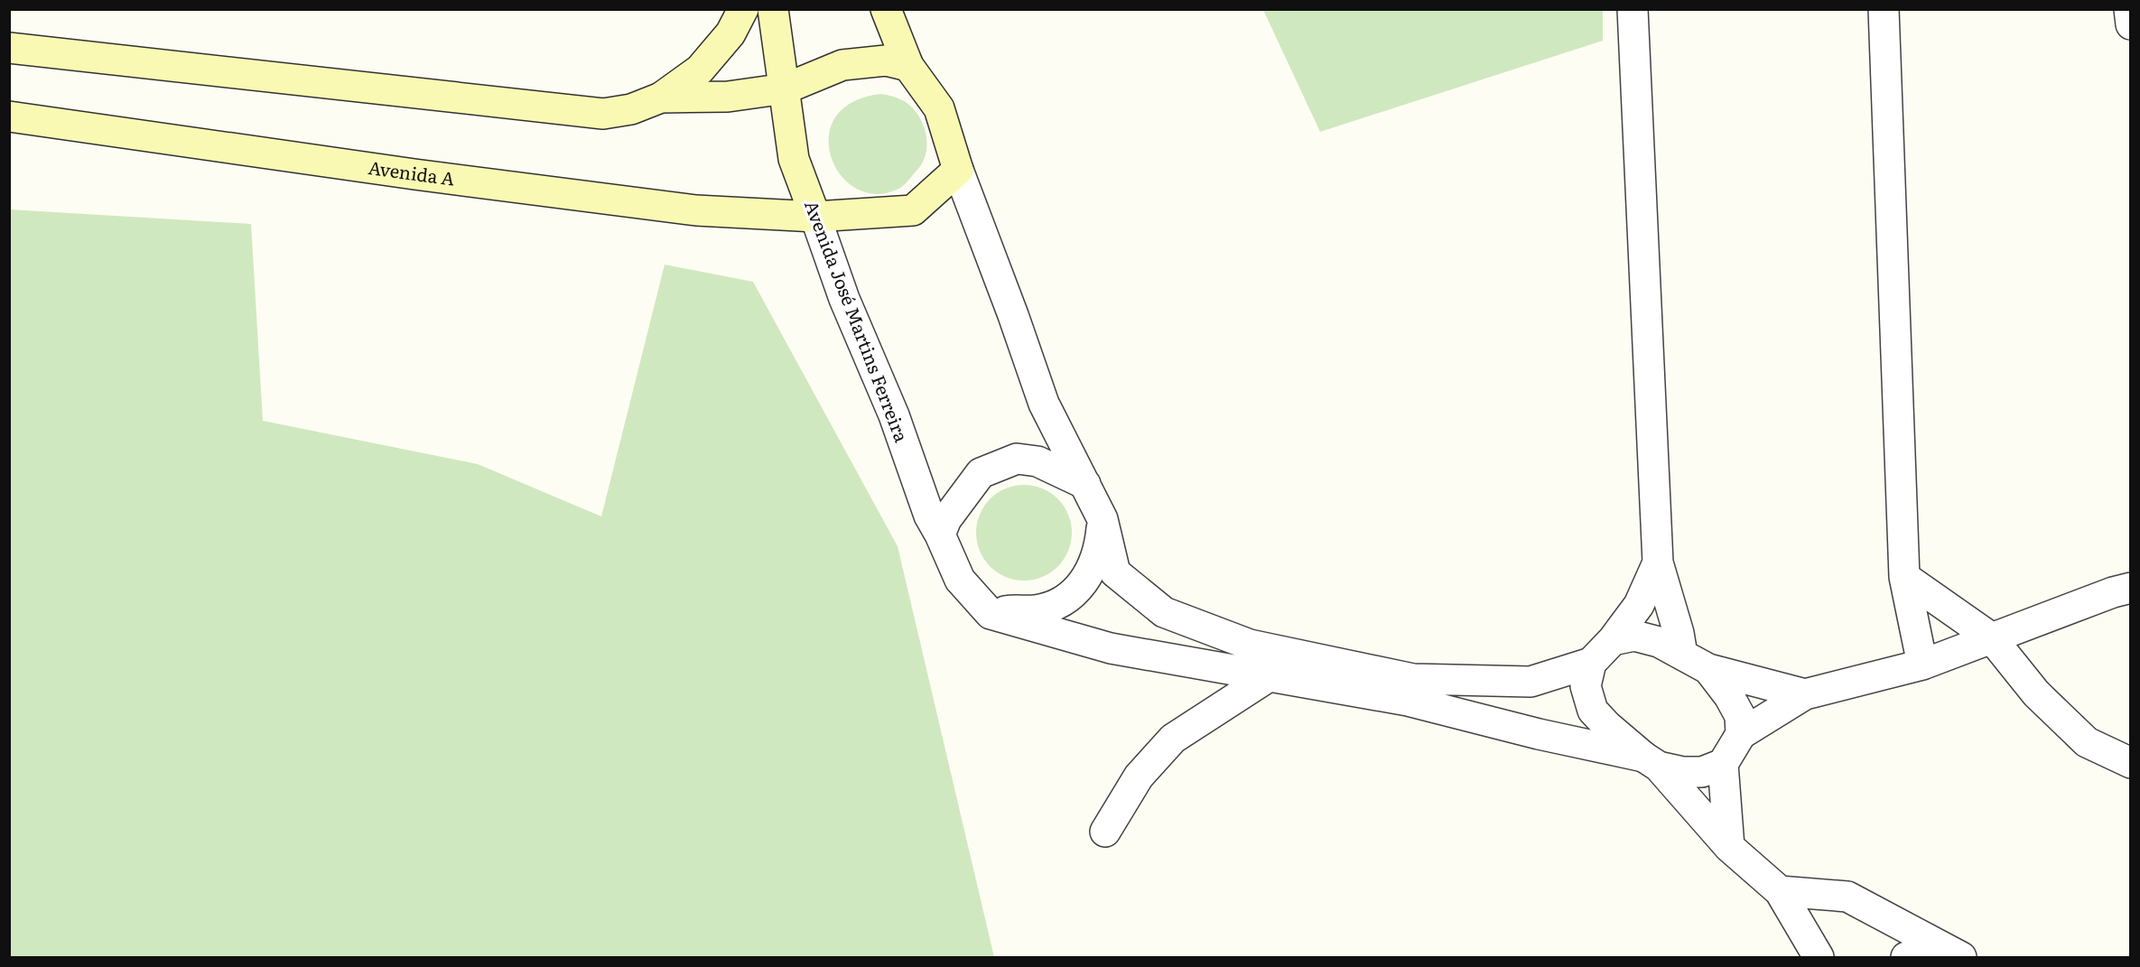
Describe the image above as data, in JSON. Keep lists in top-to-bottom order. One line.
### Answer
{"streets":{"main road":["Avenida A","Avenida José Martins Ferreira"]},"crossings":[["Avenida A","Avenida José Martins Ferreira"]]}
